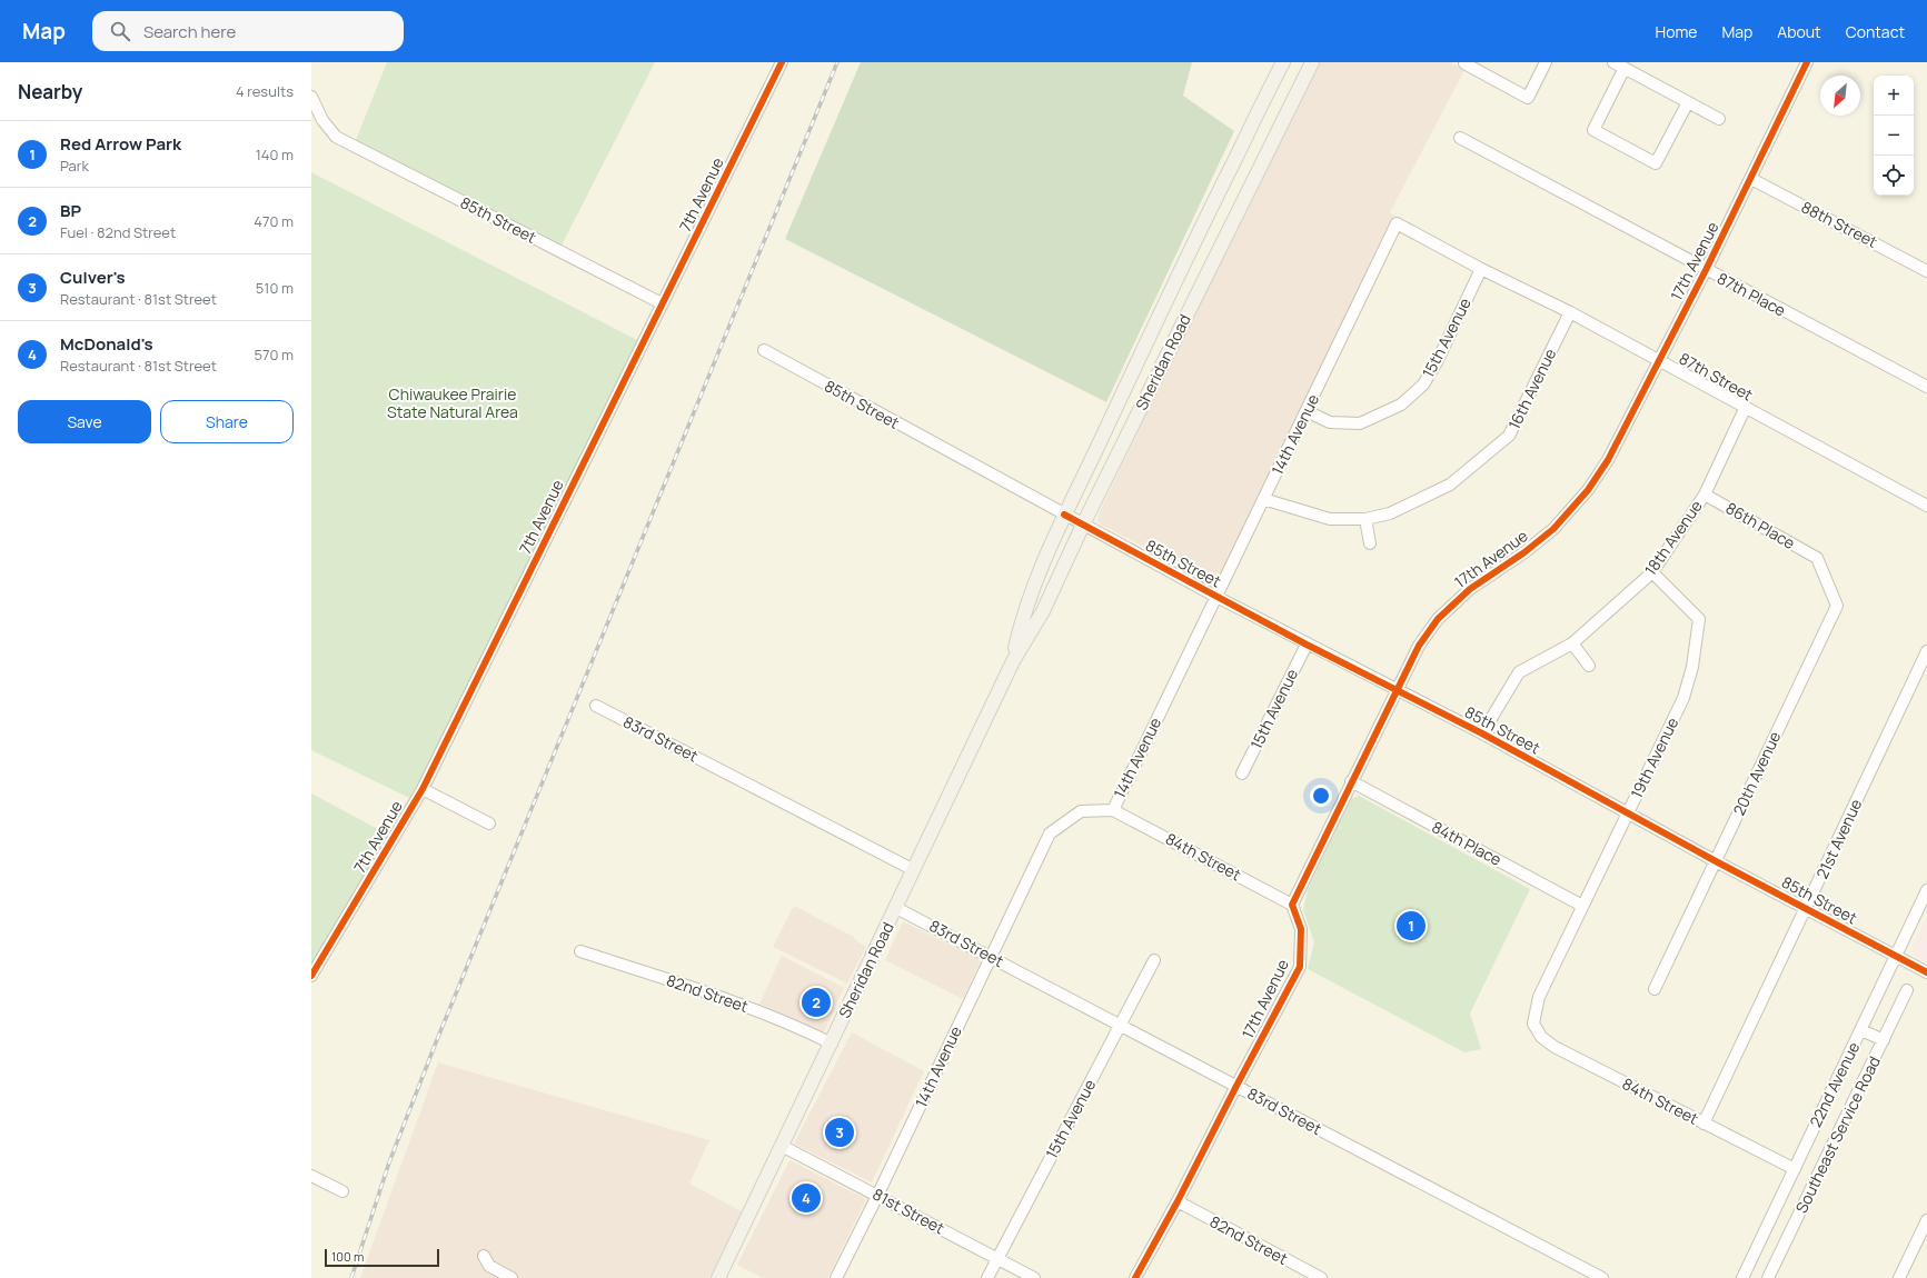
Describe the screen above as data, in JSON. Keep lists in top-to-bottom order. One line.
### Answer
{"streets":{"main road":["Sheridan Road"],"street":["7th Avenue","85th Street","88th Street","17th Avenue","87th Place","15th Avenue","87th Street","16th Avenue","14th Avenue","86th Place","18th Avenue","83rd Street","19th Avenue","20th Avenue","21st Avenue","84th Place","84th Street","82nd Street","22nd Avenue","Southeast Service Road","81st Street"]},"crossings":[["7th Avenue","85th Street"],["85th Street","17th Avenue"],["85th Street","15th Avenue"],["85th Street","Sheridan Road"],["85th Street","14th Avenue"],["85th Street","18th Avenue"],["85th Street","19th Avenue"],["85th Street","20th Avenue"],["85th Street","21st Avenue"],["85th Street","22nd Avenue"],["88th Street","17th Avenue"],["17th Avenue","87th Place"],["17th Avenue","87th Street"],["17th Avenue","83rd Street"],["17th Avenue","84th Place"],["17th Avenue","84th Street"],["17th Avenue","82nd Street"],["15th Avenue","87th Street"],["15th Avenue","14th Avenue"],["15th Avenue","83rd Street"],["15th Avenue","81st Street"],["Sheridan Road","83rd Street"],["Sheridan Road","82nd Street"],["Sheridan Road","81st Street"],["87th Street","16th Avenue"],["87th Street","14th Avenue"],["87th Street","18th Avenue"],["16th Avenue","14th Avenue"],["14th Avenue","83rd Street"],["14th Avenue","84th Street"],["14th Avenue","81st Street"],["86th Place","18th Avenue"],["86th Place","20th Avenue"],["18th Avenue","19th Avenue"],["19th Avenue","84th Place"],["19th Avenue","84th Street"],["21st Avenue","84th Street"],["84th Street","22nd Avenue"]],"parks":["Chiwaukee Prairie State Natural Area"],"scale_bar":"100 m","north":"bottom left","page":{"header":"Map","search":"Search here","nav":["Home","Map","About","Contact"],"heading":["Nearby","4 results"],"map_buttons":["+","−"],"list":[{"mark":"1","name":"Red Arrow Park","note":"Park","value":"140 m"},{"mark":"2","name":"BP","note":"Fuel · 82nd Street","value":"470 m"},{"mark":"3","name":"Culver's","note":"Restaurant · 81st Street","value":"510 m"},{"mark":"4","name":"McDonald's","note":"Restaurant · 81st Street","value":"570 m"}],"buttons":["Save","Share"],"pins":["1","2","3","4"],"scale":"100 m"}}
